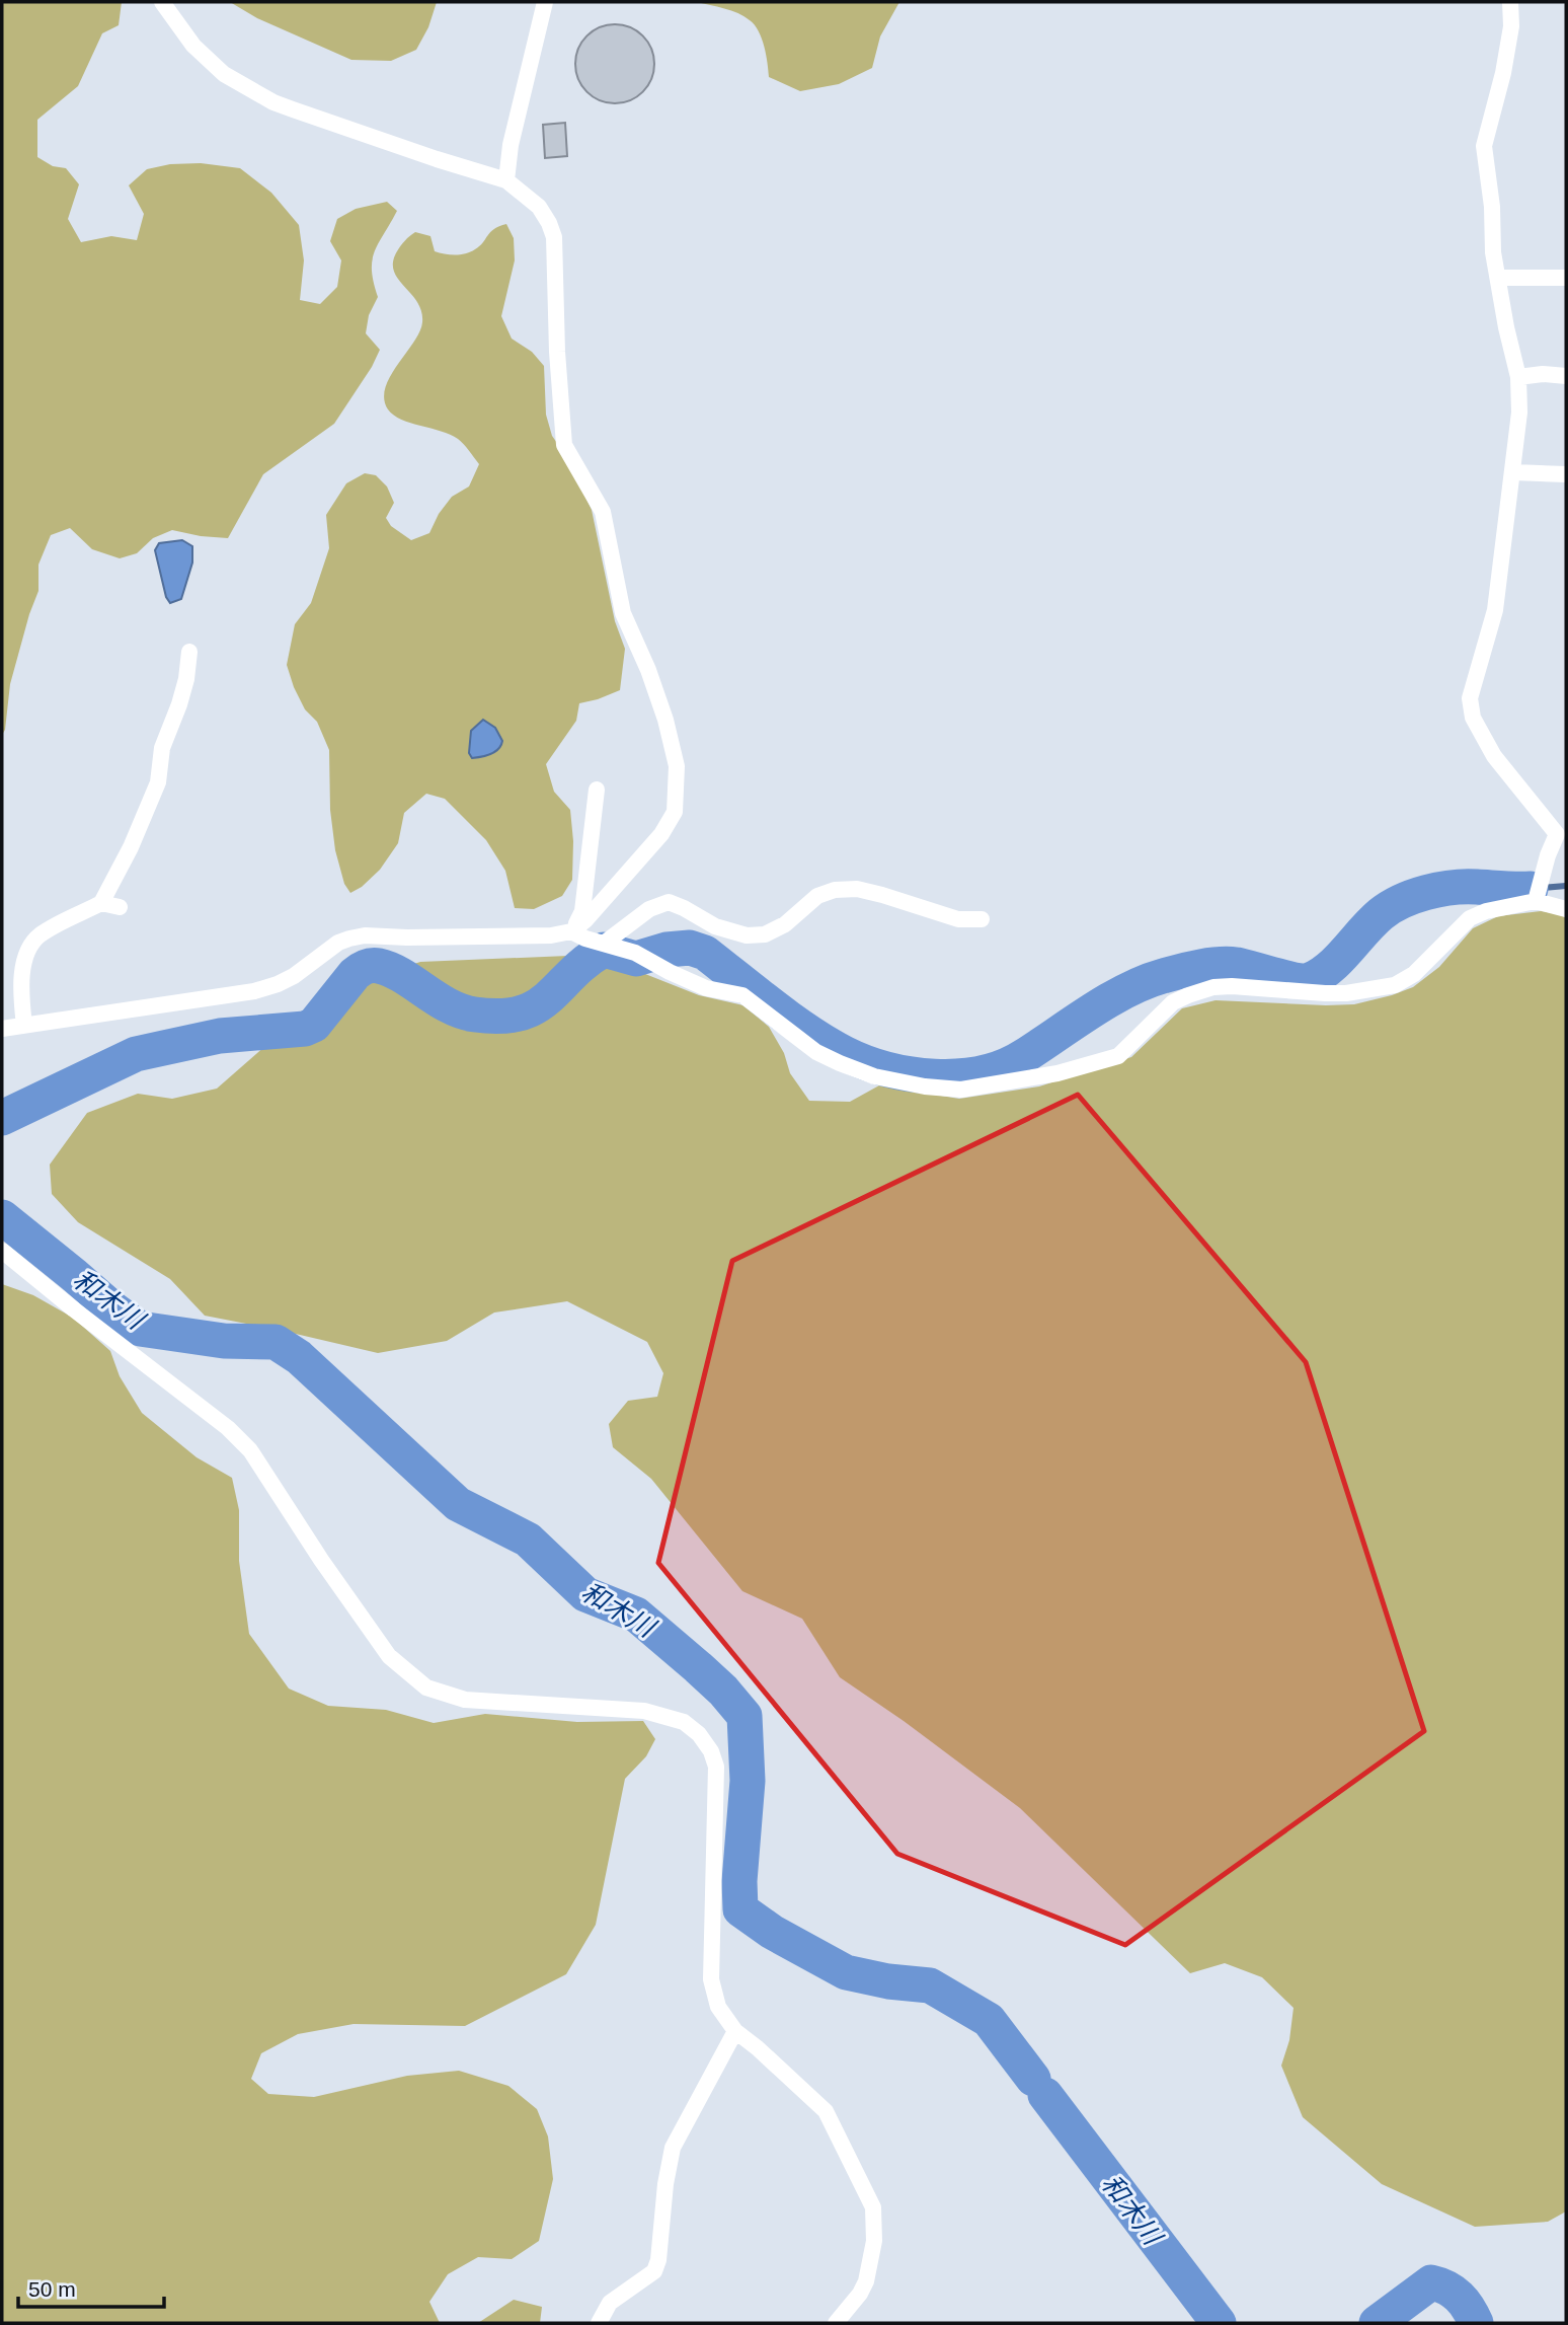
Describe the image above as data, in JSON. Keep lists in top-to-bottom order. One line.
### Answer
{"water":["和木川"],"scale_bar":"50 m"}
